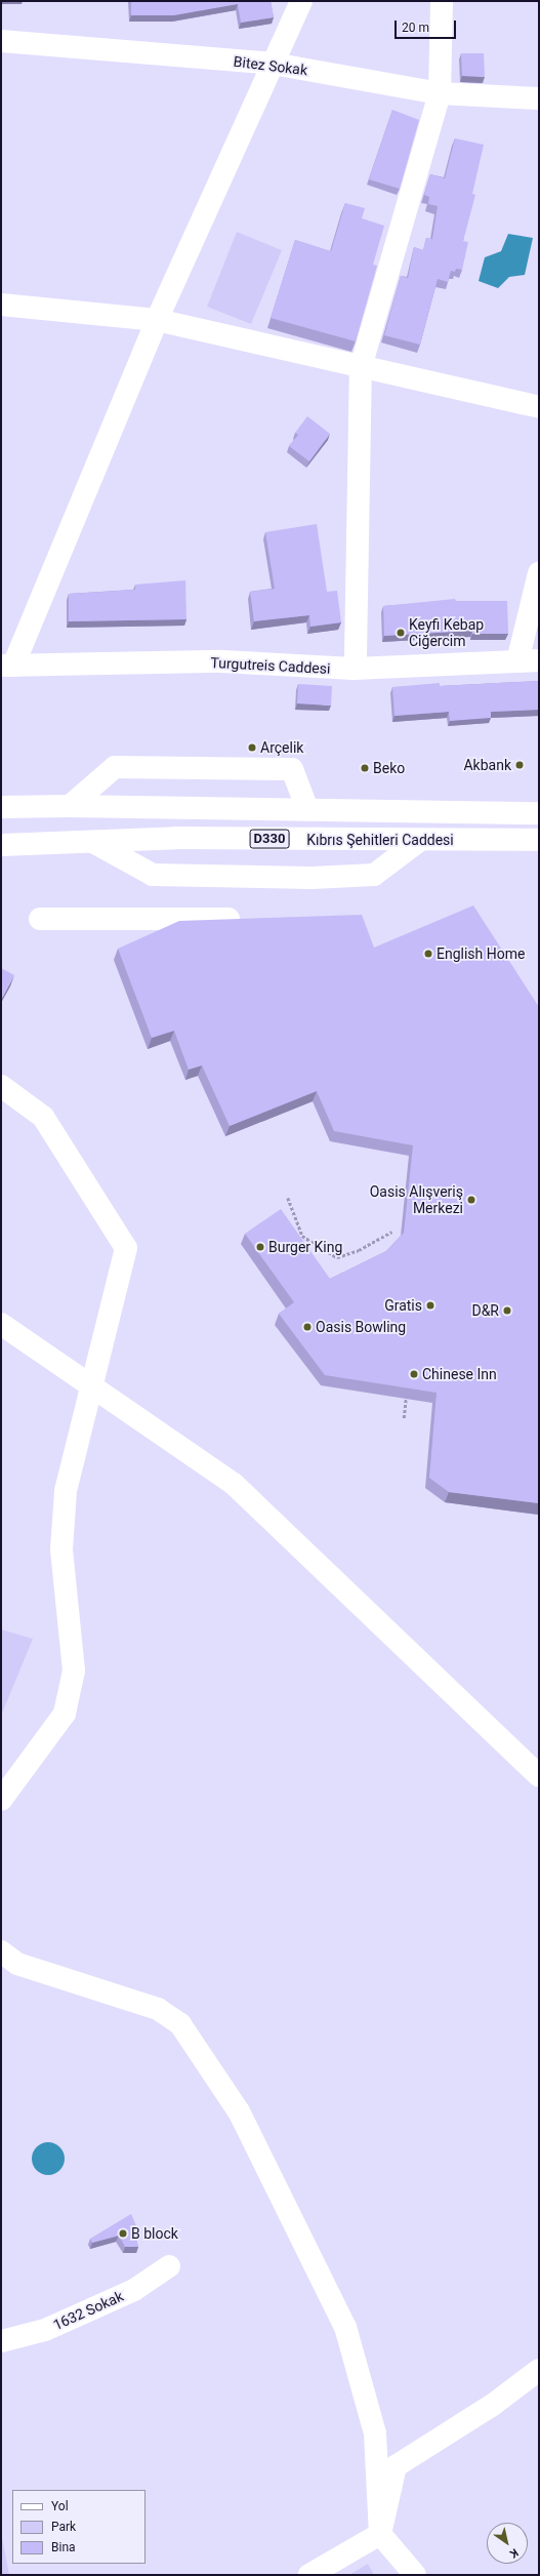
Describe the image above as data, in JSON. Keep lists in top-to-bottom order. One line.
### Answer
{"streets":{"main road":["Bitez Sokak","Turgutreis Caddesi","D330","Kıbrıs Şehitleri Caddesi","1632 Sokak"]},"places":["Keyfi Kebap Ciğercim","Arçelik","Akbank","Beko","English Home","Oasis Alışveriş Merkezi","Burger King","Gratis","D&R","Oasis Bowling","Chinese Inn","B block"],"legend":["Yol","Park","Bina"],"scale_bar":"20 m","north":"bottom right"}
